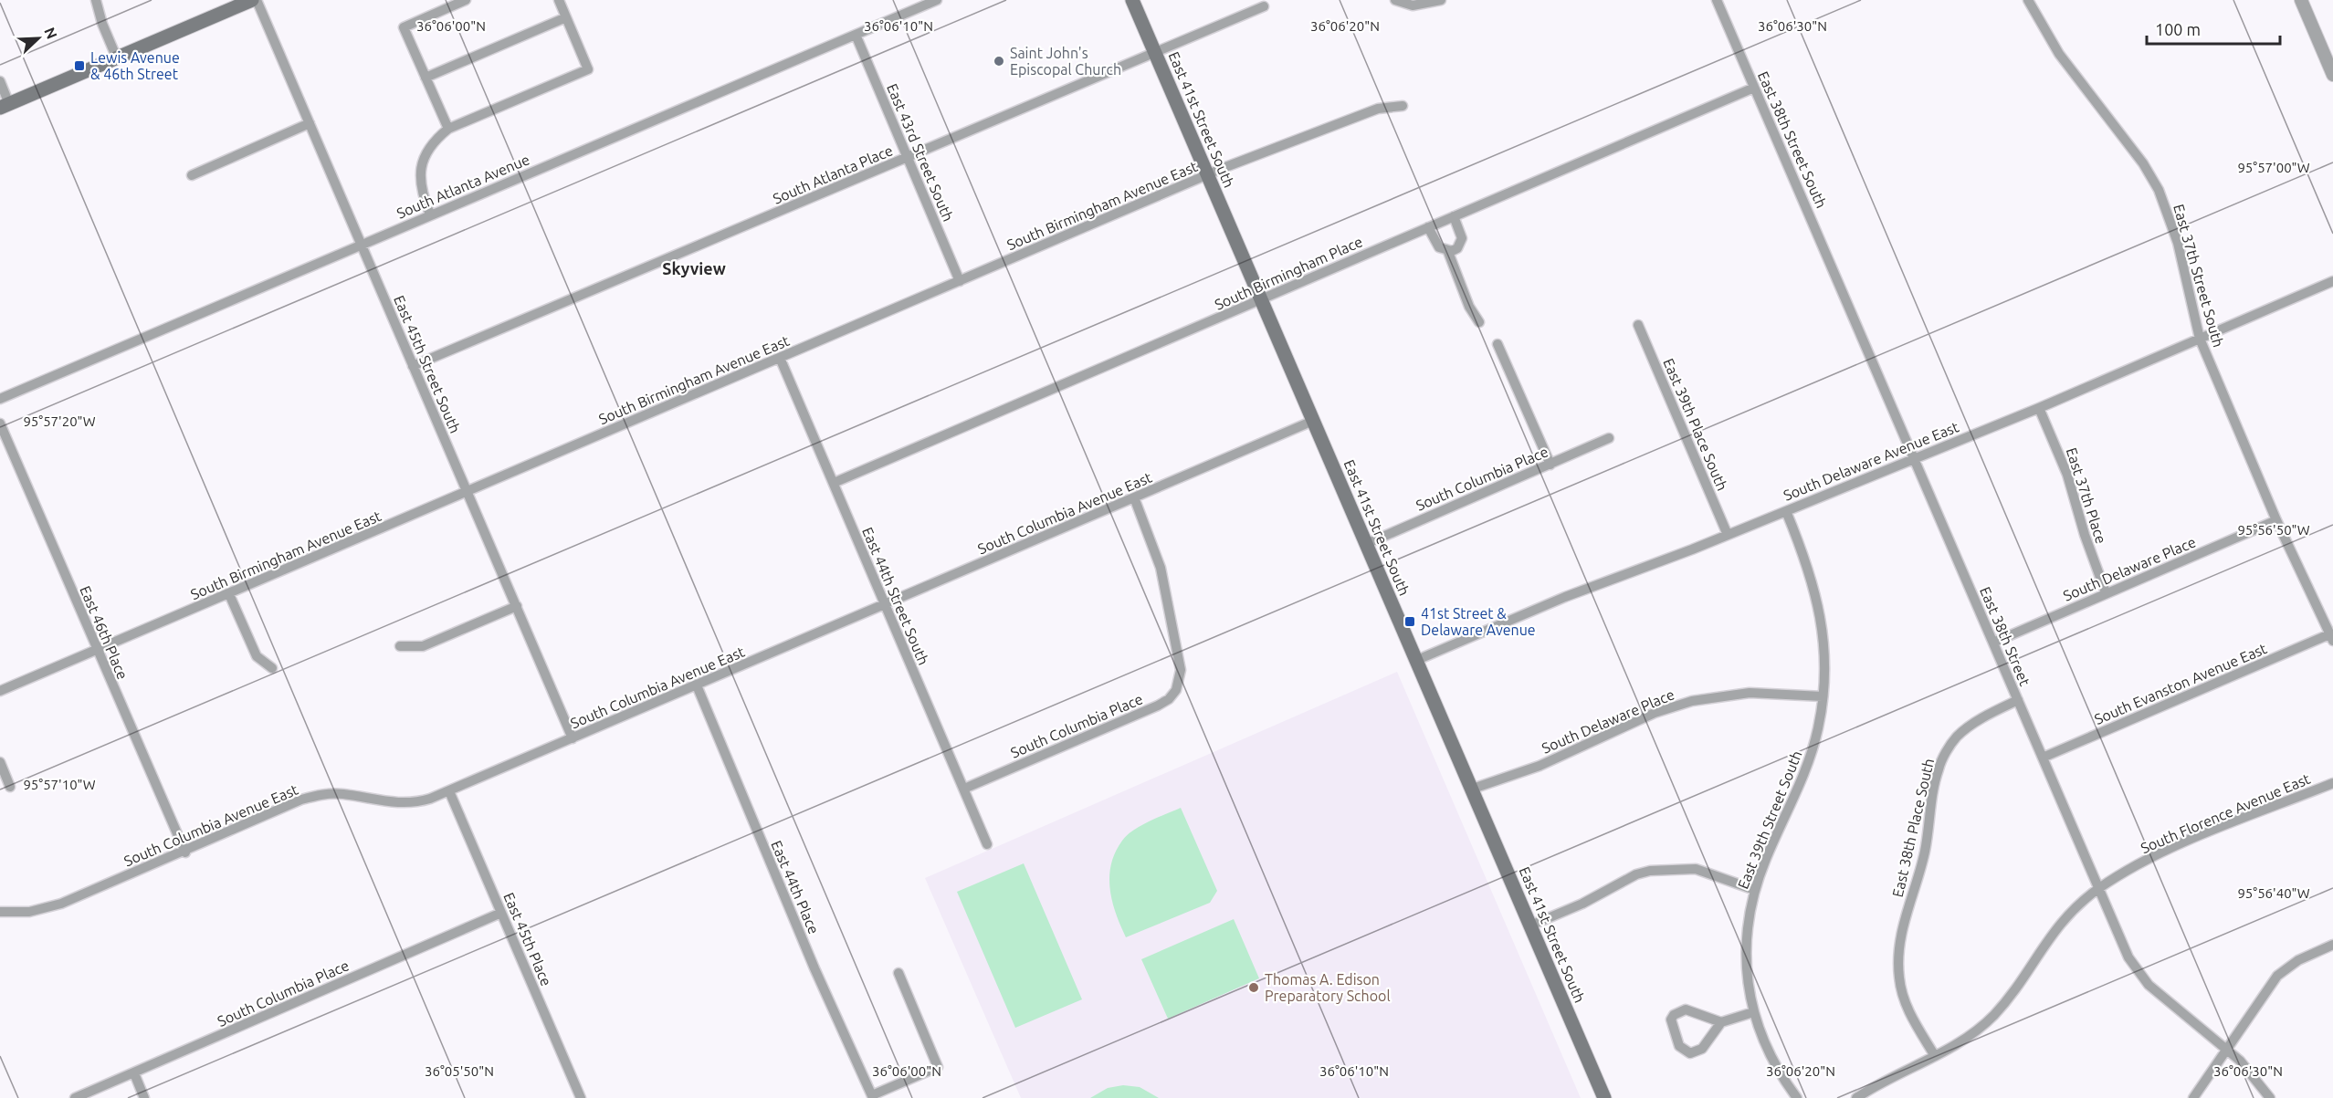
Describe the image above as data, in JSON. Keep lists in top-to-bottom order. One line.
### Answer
{"streets":{"main road":["East 41st Street South"],"street":["East 38th Street South","East 43rd Street South","South Atlanta Place","South Atlanta Avenue","South Birmingham Avenue East","South Birmingham Place","East 37th Street South","East 45th Street South","East 39th Place South","South Delaware Avenue East","South Columbia Place","East 37th Place","South Columbia Avenue East","South Delaware Place","East 44th Street South","East 46th Place","East 38th Street","South Evanston Avenue East","South Florence Avenue East","East 39th Street South","East 38th Place South","East 44th Place","East 45th Place"]},"crossings":[["East 41st Street South","South Atlanta Place"],["East 41st Street South","South Birmingham Avenue East"],["East 41st Street South","South Birmingham Place"],["East 41st Street South","South Delaware Avenue East"],["East 41st Street South","South Columbia Place"],["East 41st Street South","South Columbia Avenue East"],["East 41st Street South","South Delaware Place"],["East 38th Street South","South Birmingham Place"],["East 38th Street South","East 38th Street"],["East 43rd Street South","South Atlanta Place"],["East 43rd Street South","South Atlanta Avenue"],["East 43rd Street South","South Birmingham Avenue East"],["South Atlanta Place","East 45th Street South"],["South Atlanta Avenue","East 45th Street South"],["South Birmingham Avenue East","East 45th Street South"],["South Birmingham Avenue East","East 44th Street South"],["South Birmingham Avenue East","East 46th Place"],["South Birmingham Place","East 44th Street South"],["East 37th Street South","South Delaware Avenue East"],["East 37th Street South","South Delaware Place"],["East 37th Street South","South Evanston Avenue East"],["East 45th Street South","South Columbia Avenue East"],["East 39th Place South","South Delaware Avenue East"],["South Delaware Avenue East","East 37th Place"],["South Delaware Avenue East","East 38th Street"],["South Delaware Avenue East","East 39th Street South"],["South Columbia Place","South Columbia Avenue East"],["South Columbia Place","East 44th Street South"],["South Columbia Place","East 45th Place"],["East 37th Place","South Delaware Place"],["South Columbia Avenue East","East 44th Street South"],["South Columbia Avenue East","East 46th Place"],["South Columbia Avenue East","East 44th Place"],["South Columbia Avenue East","East 45th Place"],["South Delaware Place","East 38th Street"],["South Delaware Place","East 39th Street South"],["East 38th Street","South Evanston Avenue East"],["East 38th Street","South Florence Avenue East"],["East 38th Street","East 38th Place South"],["South Florence Avenue East","East 38th Place South"]],"districts":["Skyview"],"places":{"other":["Saint John's Episcopal Church","Thomas A. Edison Preparatory School"],"transit":["Lewis Avenue & 46th Street","41st Street & Delaware Avenue"]},"scale_bar":"100 m","north":"top right","coordinates":["36°06'00\"N","36°06'10\"N","36°06'20\"N","36°06'30\"N","95°57'00\"W","95°57'20\"W","95°56'50\"W","95°57'10\"W","95°56'40\"W","36°05'50\"N"]}
